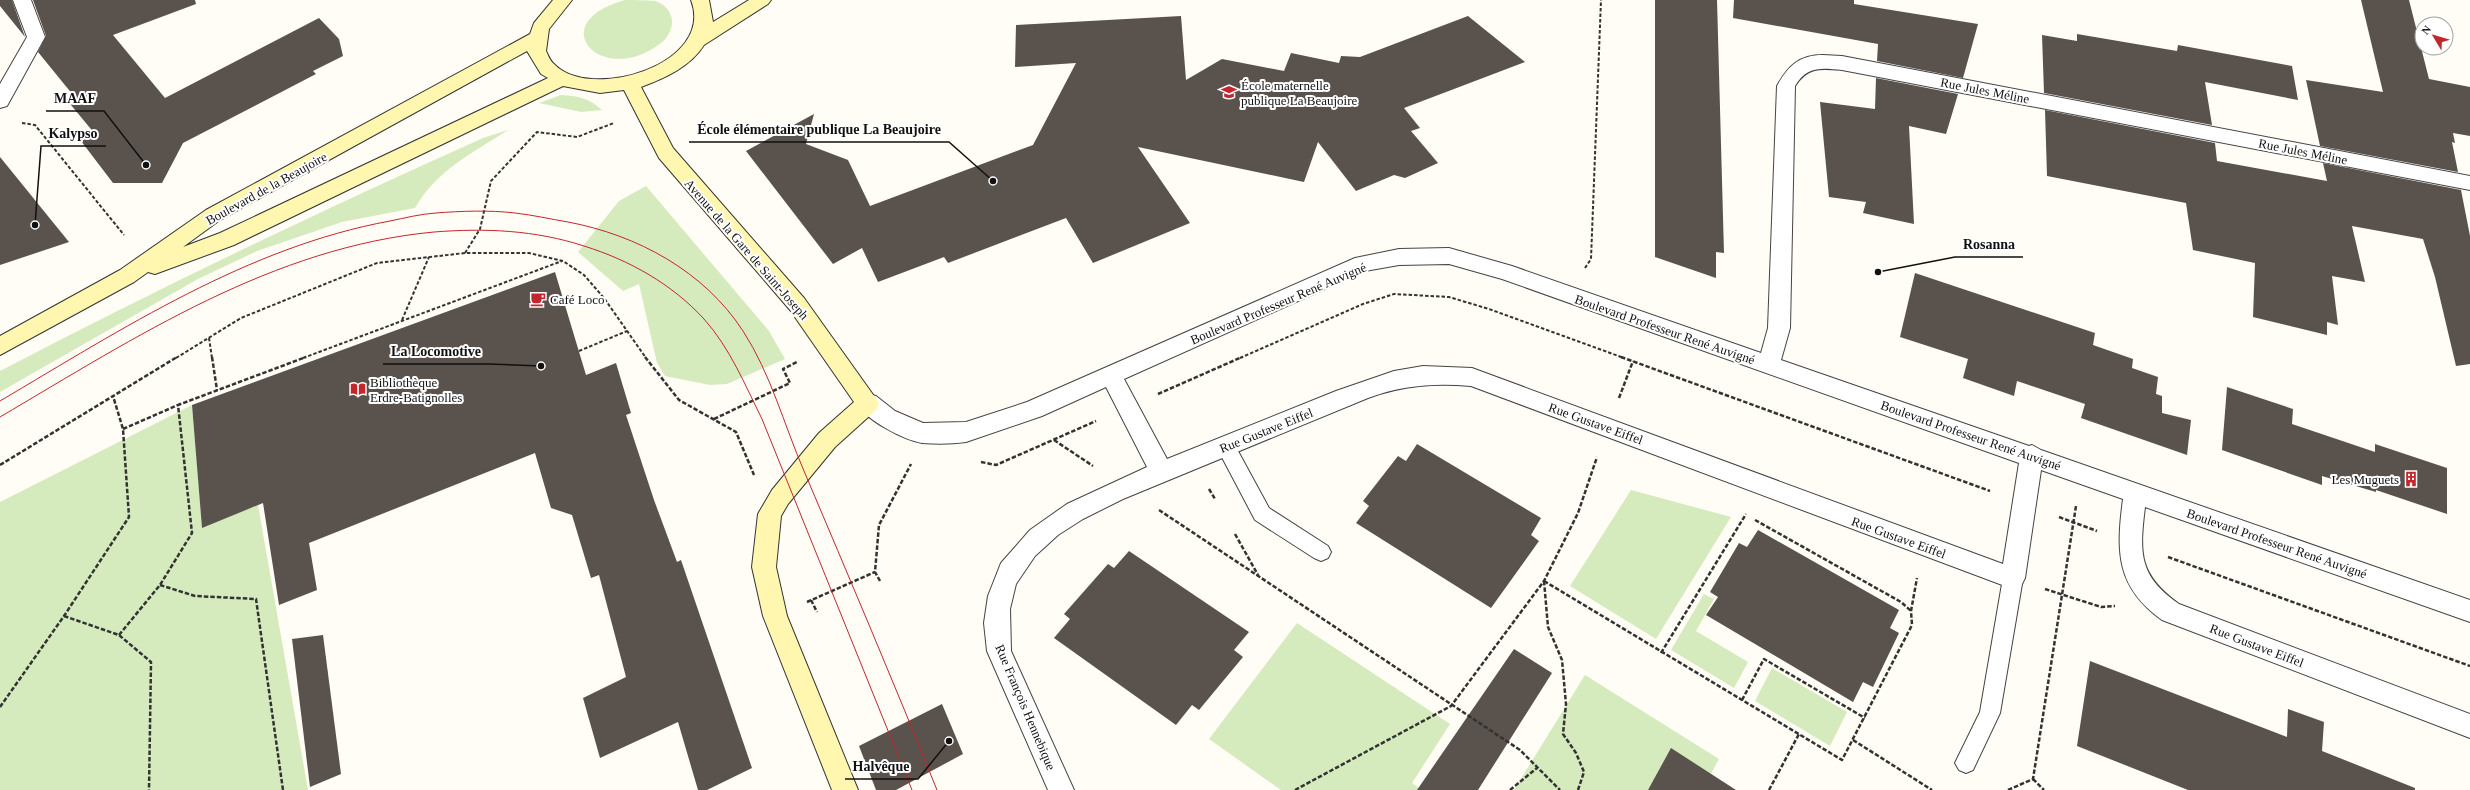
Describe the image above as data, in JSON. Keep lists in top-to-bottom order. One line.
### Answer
{"streets":{"main road":["Boulevard de la Beaujoire","Avenue de la Gare de Saint-Joseph"],"street":["Rue Jules Méline","Boulevard Professeur René Auvigné","Rue Gustave Eiffel","Rue François Hennebique"]},"crossings":[["Rue Jules Méline","Boulevard Professeur René Auvigné"],["Avenue de la Gare de Saint-Joseph","Boulevard Professeur René Auvigné"],["Boulevard Professeur René Auvigné","Rue Gustave Eiffel"],["Rue Gustave Eiffel","Rue François Hennebique"]],"places":{"school or university":["École maternelle publique La Beaujoire"],"other":["MAAF","École élémentaire publique La Beaujoire","Kalypso","Rosanna","La Locomotive","Halvêque"],"cafe":["Café Loco"],"library":["Bibliothèque Erdre-Batignolles"],"building":["Les Muguets"]},"north":"top left"}
